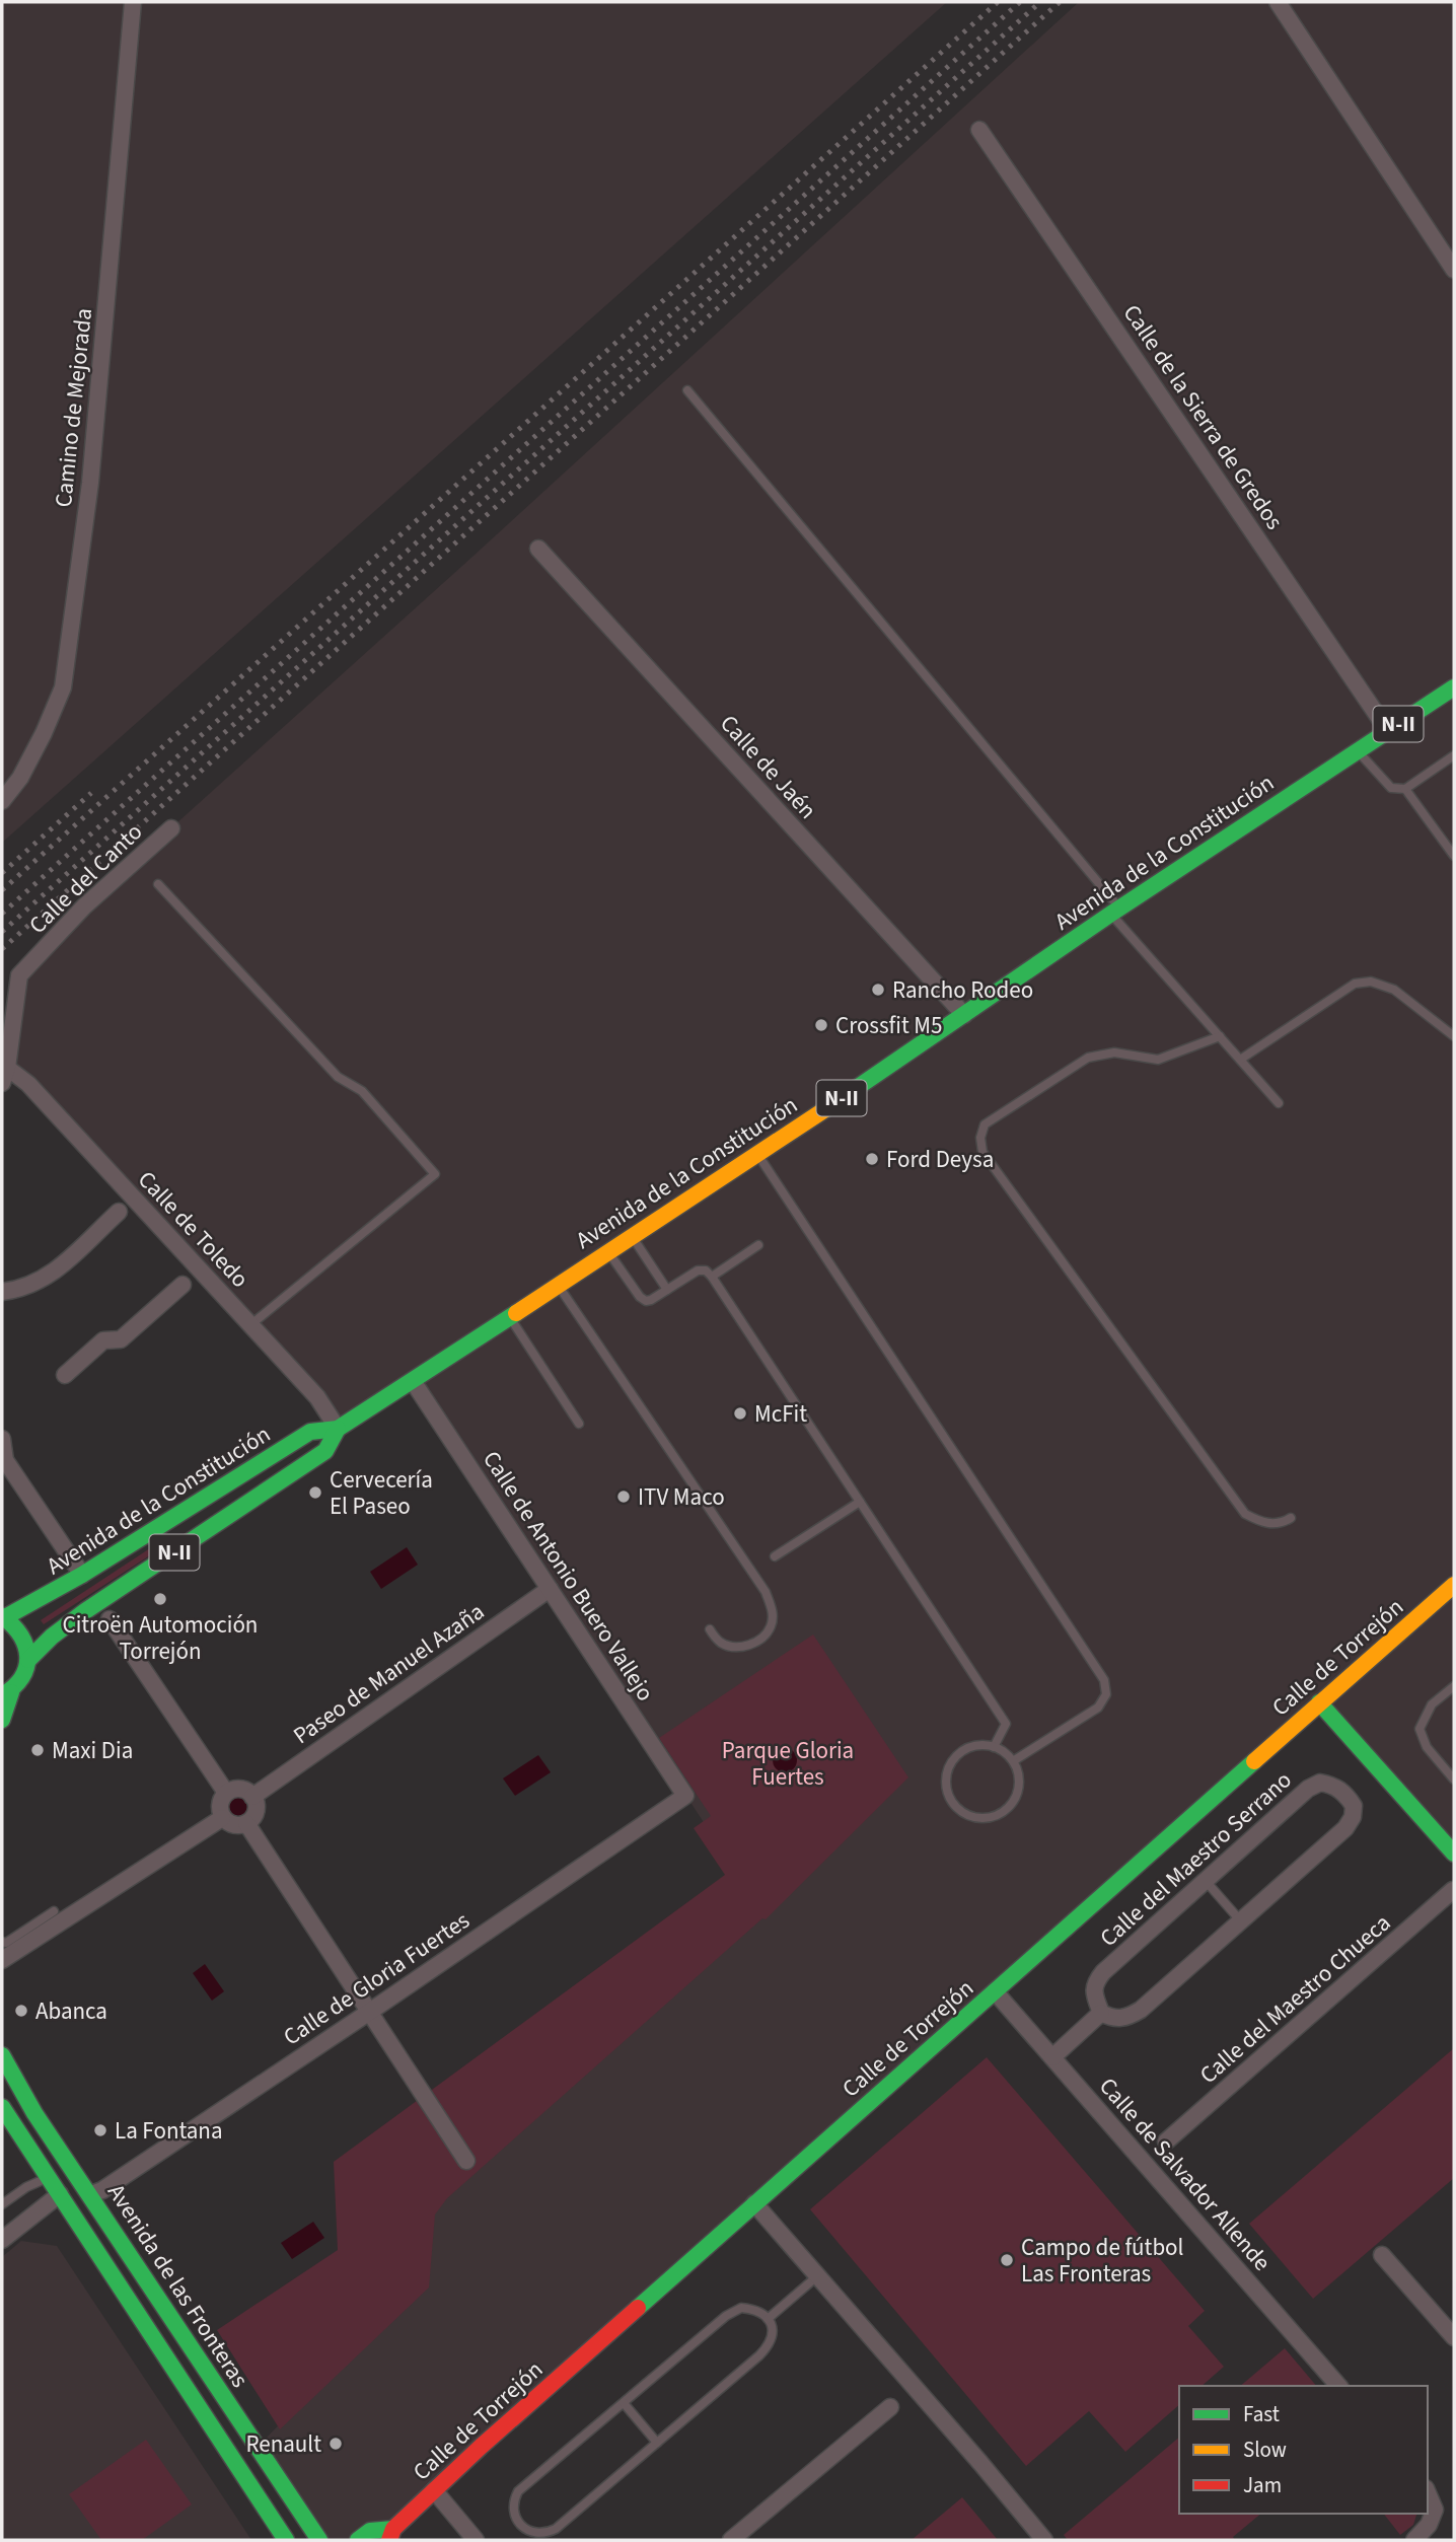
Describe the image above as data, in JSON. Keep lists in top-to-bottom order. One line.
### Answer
{"streets":{"main road":["N-II","Avenida de la Constitución","Calle de Torrejón","Avenida de las Fronteras"],"street":["Camino de Mejorada","Calle de la Sierra de Gredos","Calle de Jaén","Calle del Canto","Calle de Toledo","Calle de Antonio Buero Vallejo","Paseo de Manuel Azaña","Calle del Maestro Serrano","Calle de Gloria Fuertes","Calle del Maestro Chueca","Calle de Salvador Allende"]},"crossings":[["Calle de la Sierra de Gredos","N-II"],["N-II","Avenida de la Constitución"],["Calle de Jaén","Avenida de la Constitución"],["Avenida de la Constitución","Calle de Toledo"],["Avenida de la Constitución","Calle de Antonio Buero Vallejo"],["Calle del Canto","Calle de Toledo"],["Calle de Antonio Buero Vallejo","Paseo de Manuel Azaña"],["Calle de Antonio Buero Vallejo","Calle de Gloria Fuertes"],["Calle de Torrejón","Calle de Salvador Allende"],["Calle de Gloria Fuertes","Avenida de las Fronteras"]],"parks":["Parque Gloria Fuertes"],"places":["Rancho Rodeo","Crossfit M5","Ford Deysa","McFit","Cervecería El Paseo","ITV Maco","Citroën Automoción Torrejón","Maxi Dia","Abanca","La Fontana","Campo de fútbol Las Fronteras","Renault"],"legend":["Fast","Slow","Jam"]}
